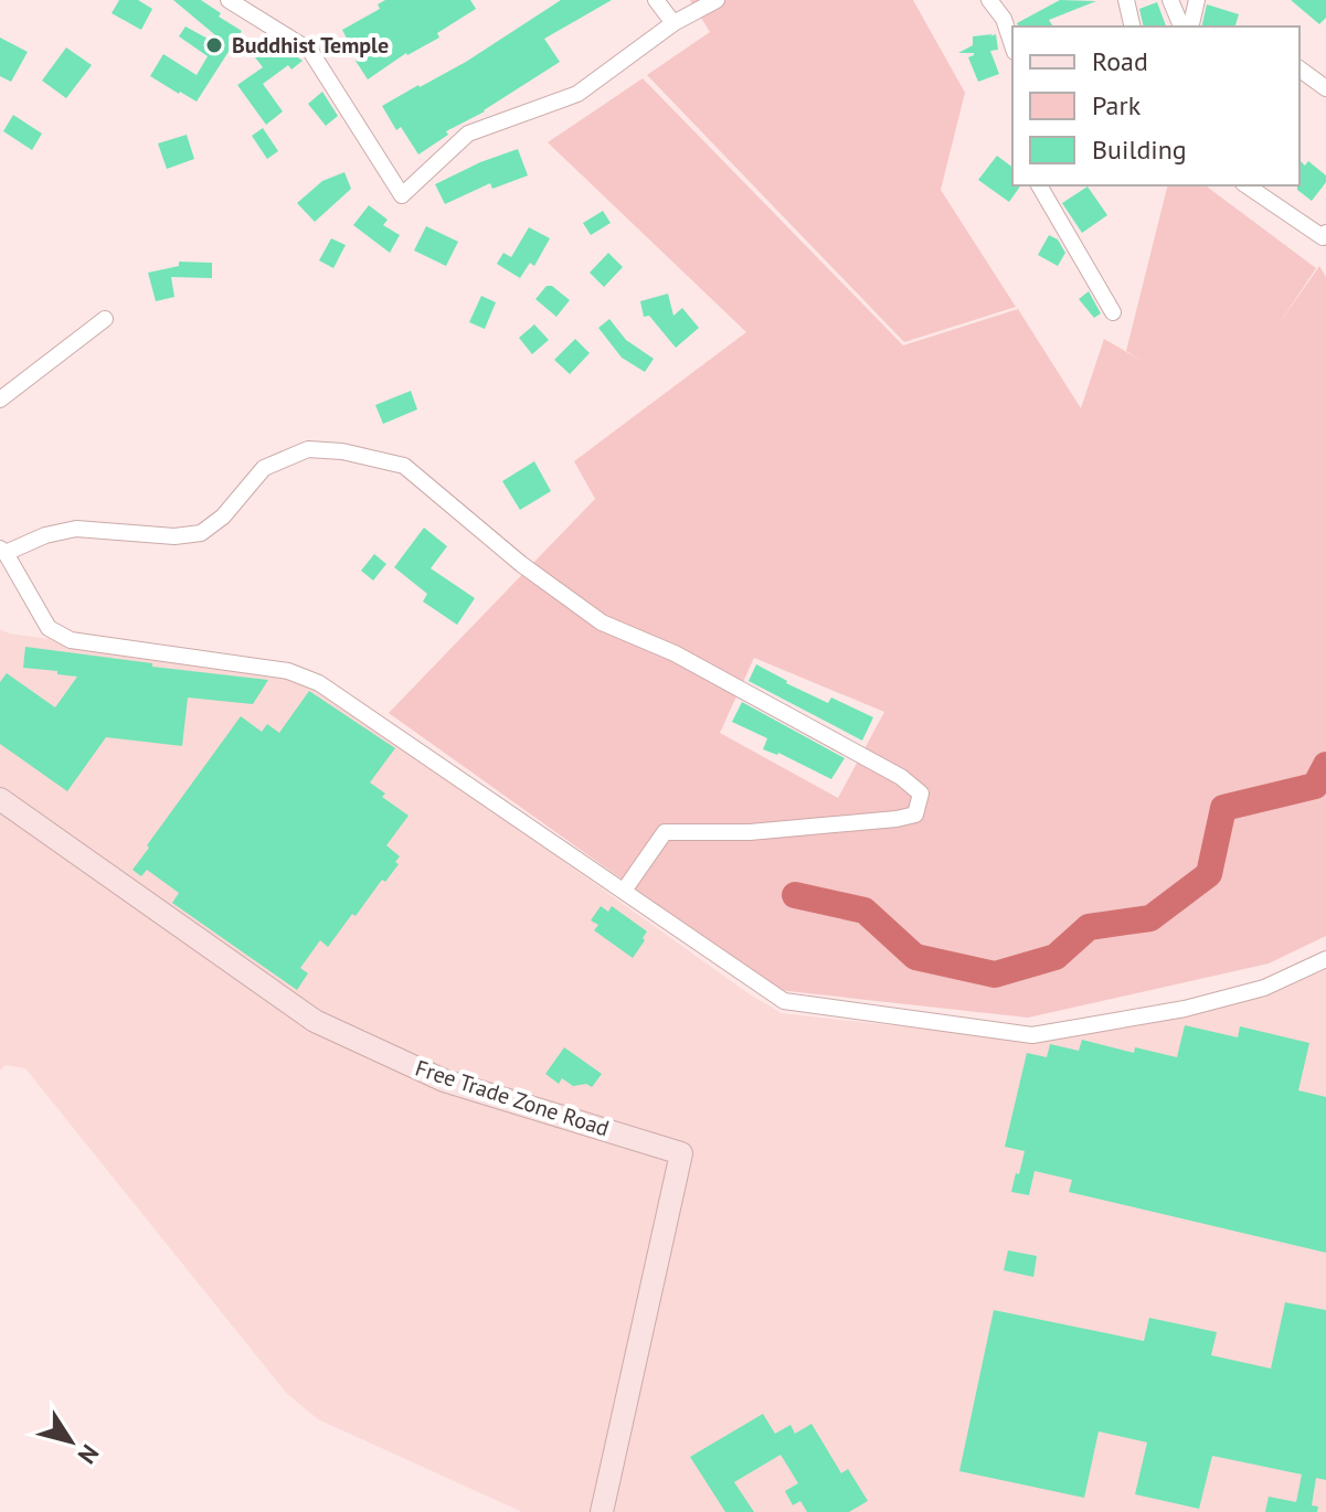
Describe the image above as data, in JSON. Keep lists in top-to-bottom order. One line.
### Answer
{"streets":{"street":["Free Trade Zone Road"]},"places":["Buddhist Temple"],"legend":["Road","Park","Building"],"north":"bottom right"}
